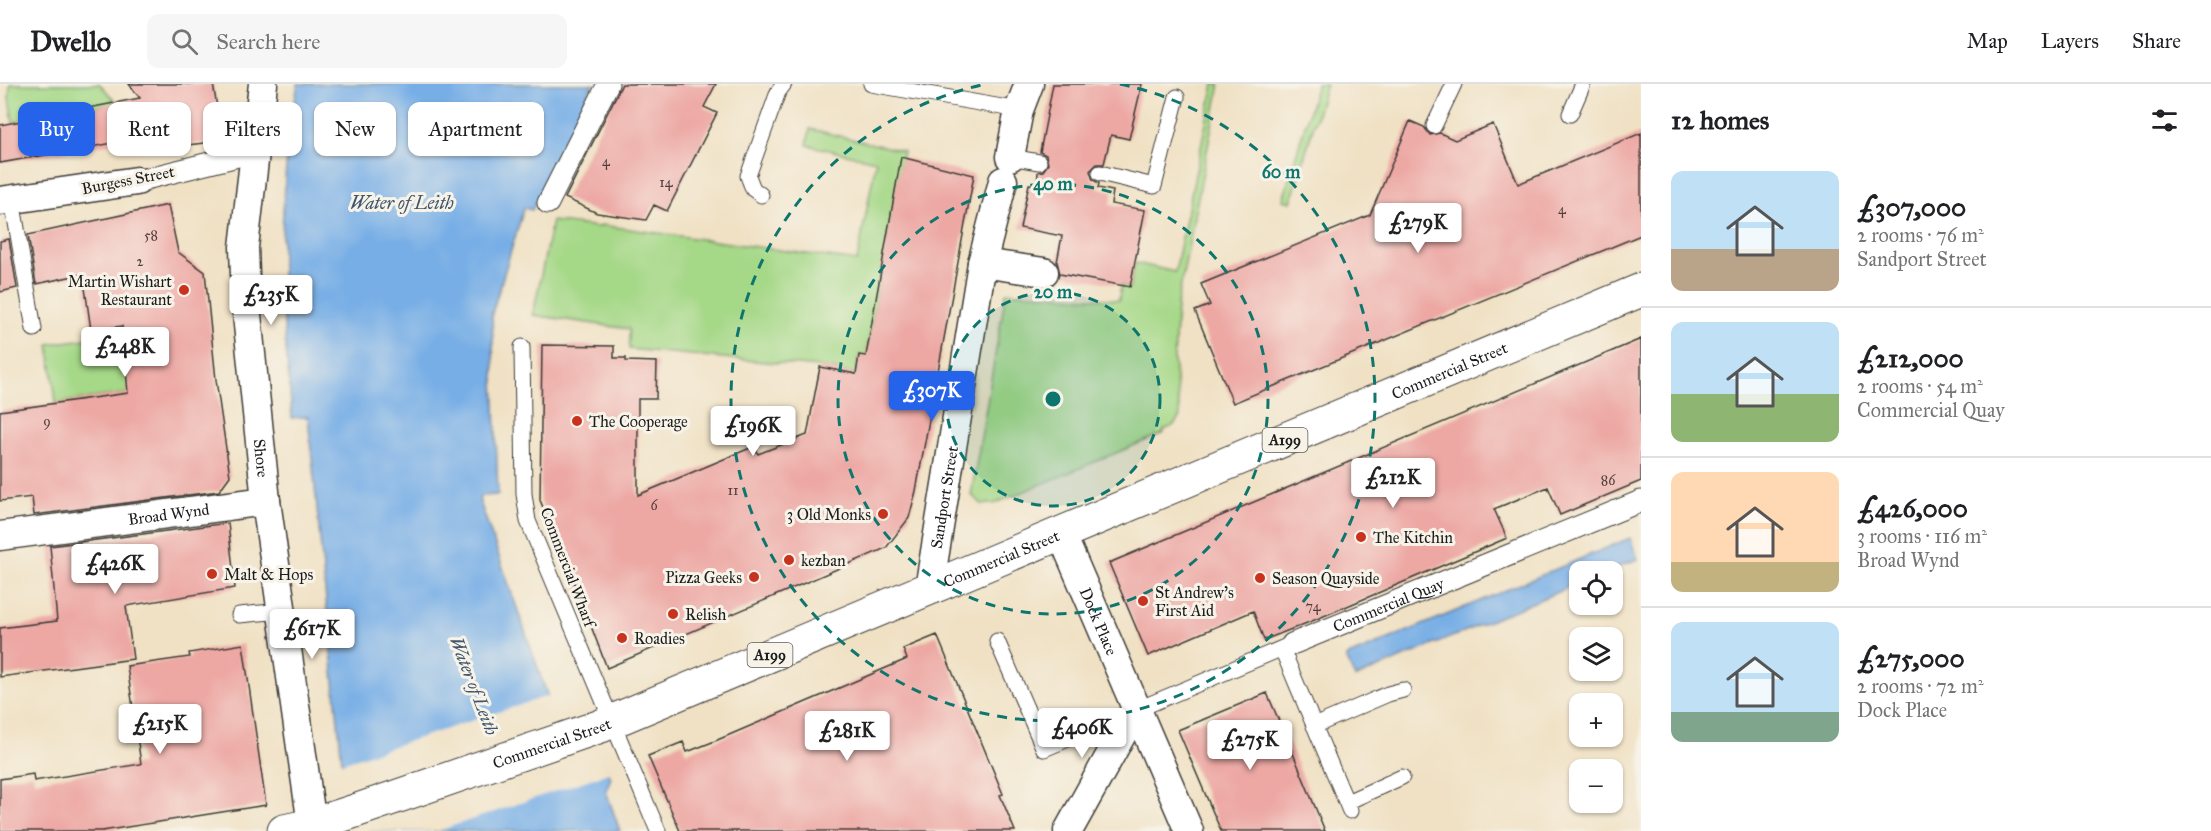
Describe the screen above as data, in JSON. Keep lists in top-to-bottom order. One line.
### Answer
{"streets":{"main road":["Commercial Street","A199"],"street":["Burgess Street","Shore","Sandport Street","Broad Wynd","Commercial Quay","Dock Place"],"lane":["Commercial Wharf"]},"crossings":[["Commercial Street","Shore"],["Commercial Street","Sandport Street"],["Commercial Street","Commercial Wharf"],["Commercial Street","Dock Place"],["Shore","Broad Wynd"],["Commercial Quay","Dock Place"]],"water":["Water of Leith"],"places":["Martin Wishart Restaurant","The Cooperage","3 Old Monks","The Kitchin","kezban","Malt & Hops","Pizza Geeks","Season Quayside","St Andrew's First Aid","Relish","Roadies"],"house_numbers":["4","14","4","58","2","9","86","11","6","74"],"page":{"header":"Dwello","search":"Search here","nav":["Map","Layers","Share"],"heading":"12 homes","chip":["Buy","Rent","Filters","New","Apartment"],"list":[{"name":"£307,000","note":"2 rooms · 76 m² · Sandport Street"},{"name":"£212,000","note":"2 rooms · 54 m² · Commercial Quay"},{"name":"£426,000","note":"3 rooms · 116 m² · Broad Wynd"},{"name":"£275,000","note":"2 rooms · 72 m² · Dock Place"}],"price":["£279K","£235K","£248K","£307K","£196K","£212K","£426K","£617K","£215K","£406K","£281K","£275K"],"map_buttons":["+","−"]},"rings":["60 m","40 m","20 m"]}
